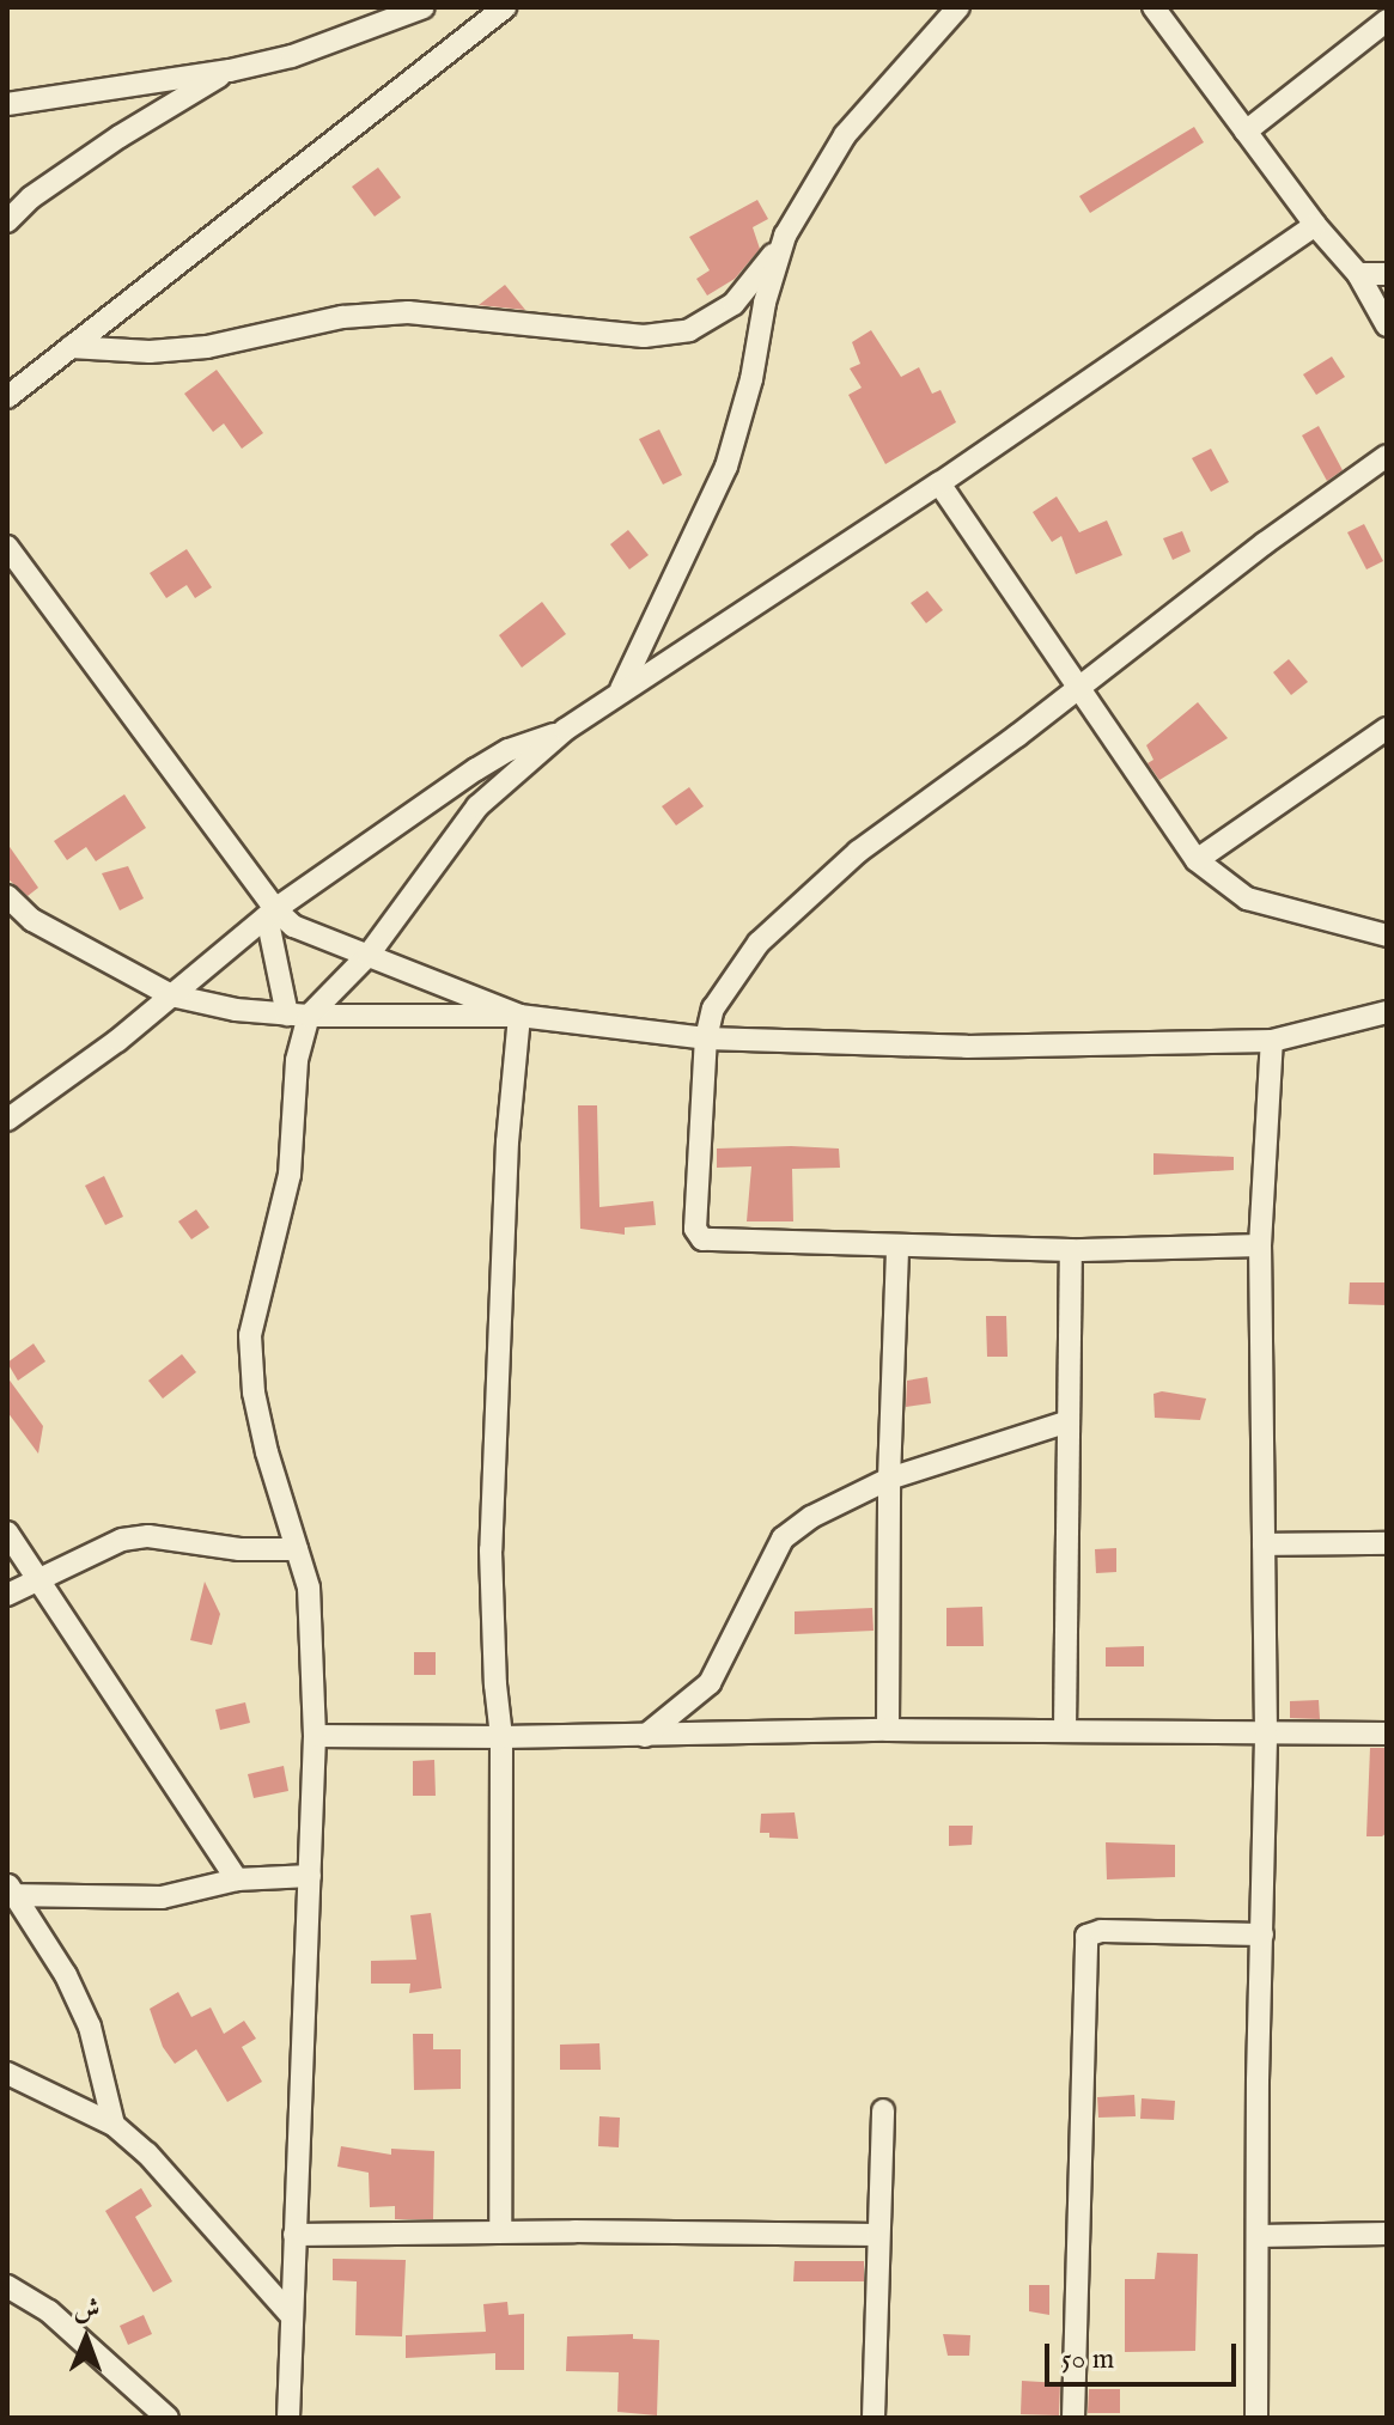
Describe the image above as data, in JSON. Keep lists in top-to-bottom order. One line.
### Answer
{"scale_bar":"50 m","north":"top"}
